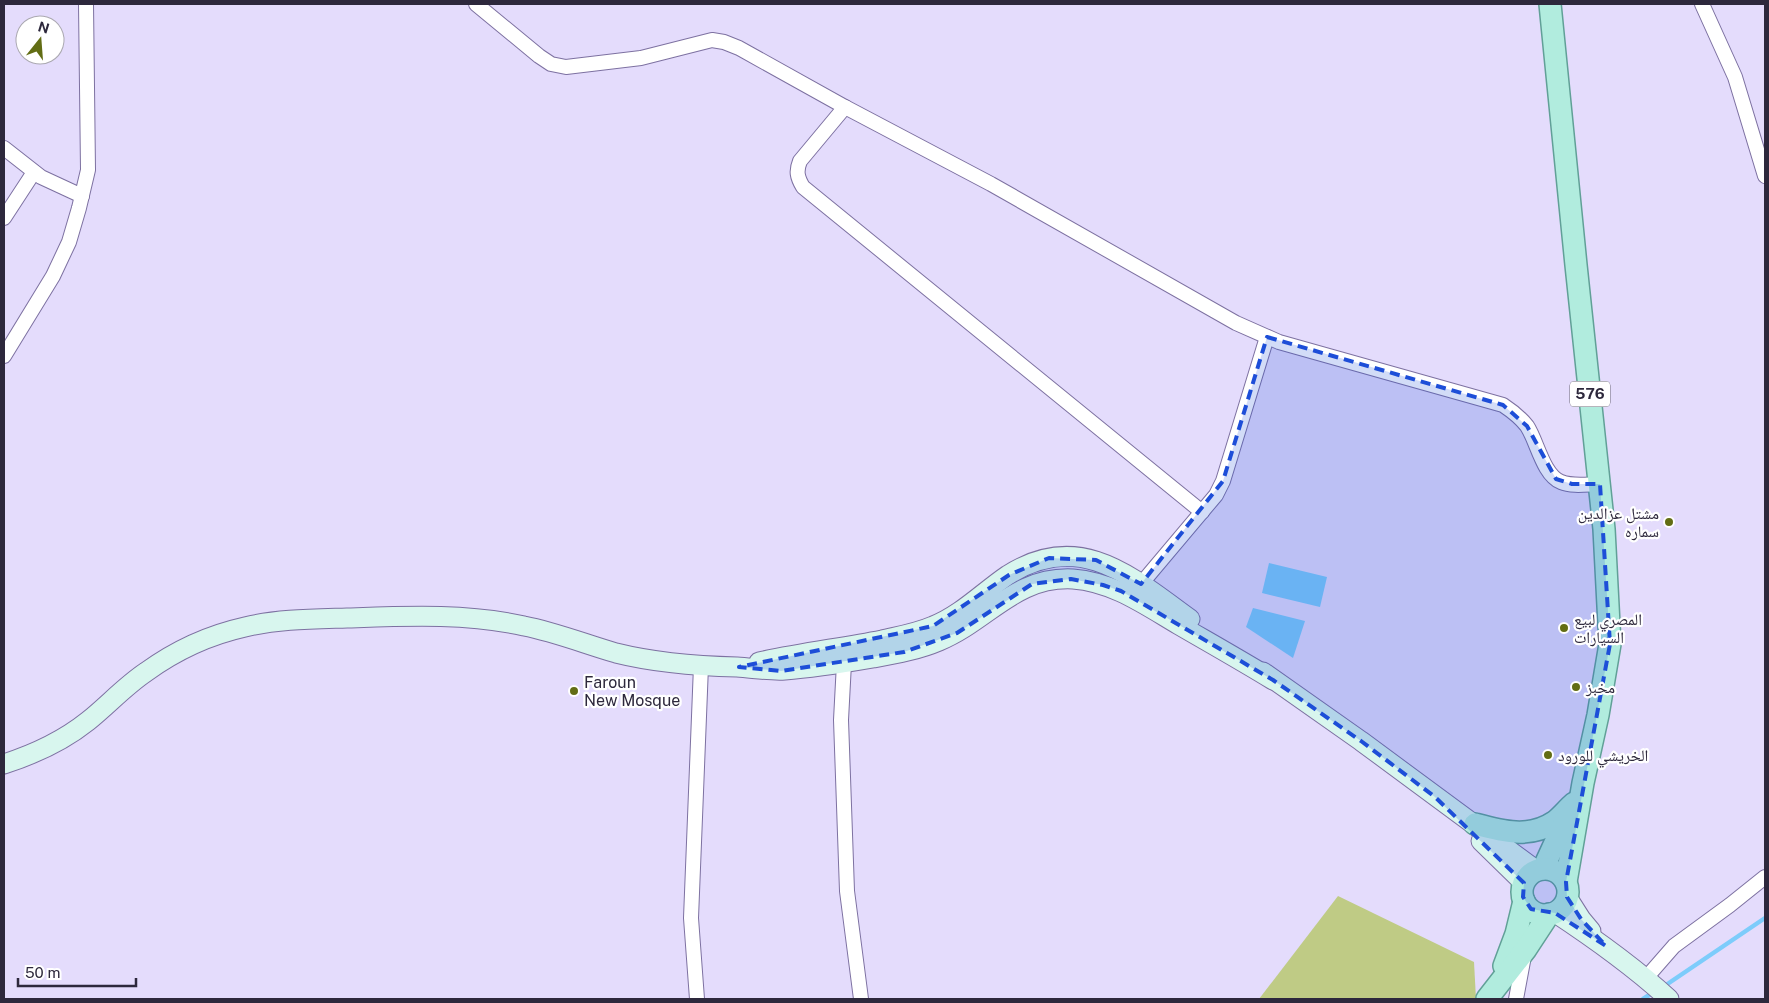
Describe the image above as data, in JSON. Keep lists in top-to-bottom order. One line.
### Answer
{"streets":{"main road":["576"]},"places":["مشتل عزالدين سماره","المصري لبيع السيارات","مخبز","Faroun New Mosque","الخريشي للورود"],"scale_bar":"50 m","north":"top"}
